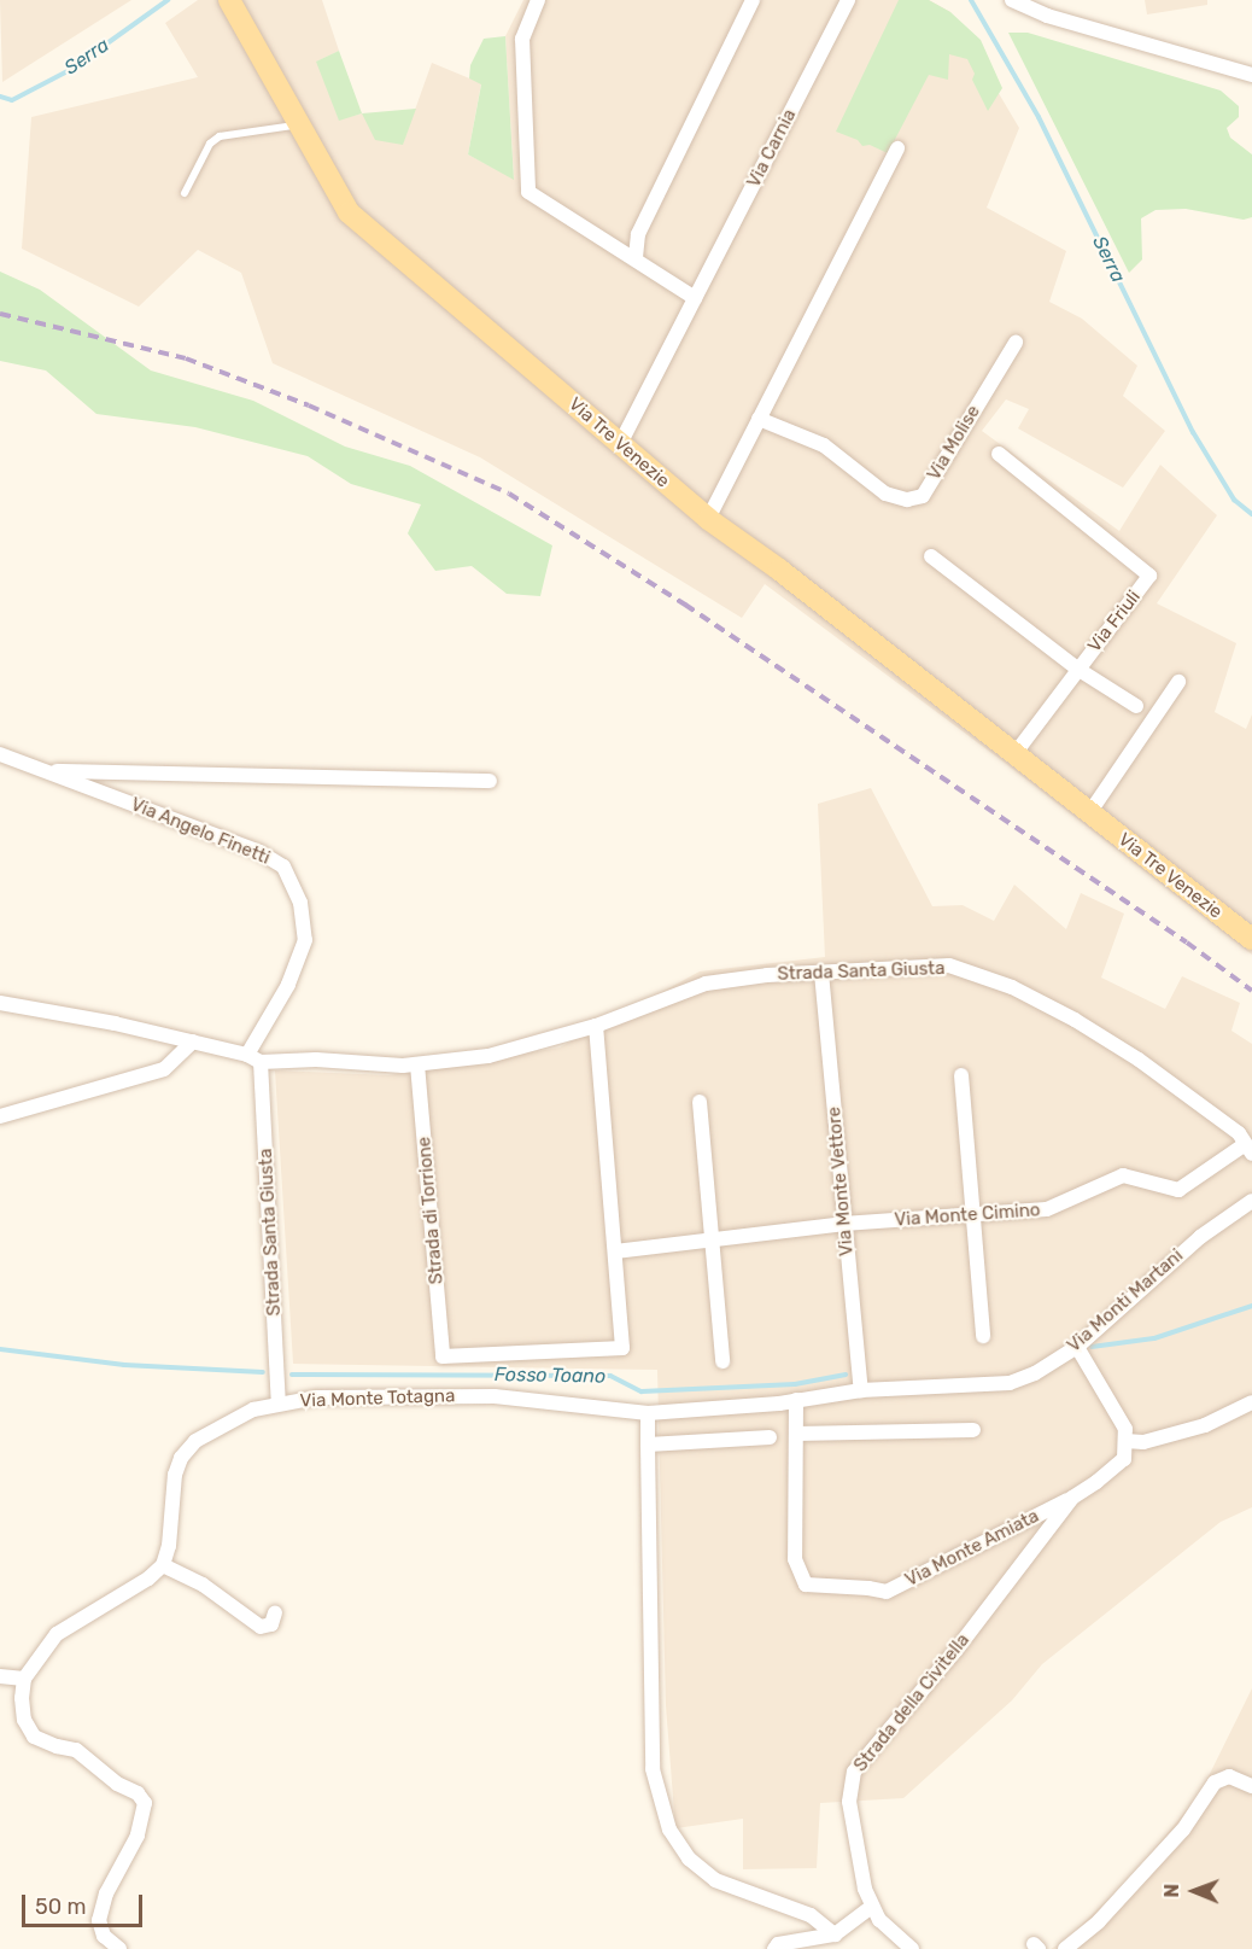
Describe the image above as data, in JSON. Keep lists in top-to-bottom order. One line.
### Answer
{"streets":{"main road":["Via Tre Venezie"],"street":["Via Carnia","Via Molise","Via Friuli","Via Angelo Finetti","Strada Santa Giusta","Via Monte Vettore","Strada di Torrione","Via Monte Cimino","Via Monti Martani","Via Monte Totagna","Via Monte Amiata","Strada della Civitella"]},"crossings":[["Via Carnia","Via Tre Venezie"],["Via Tre Venezie","Via Friuli"],["Via Angelo Finetti","Strada Santa Giusta"],["Strada Santa Giusta","Via Monte Vettore"],["Strada Santa Giusta","Strada di Torrione"],["Strada Santa Giusta","Via Monte Cimino"],["Strada Santa Giusta","Via Monte Totagna"],["Via Monte Vettore","Via Monte Cimino"],["Via Monte Vettore","Via Monti Martani"],["Via Monte Vettore","Via Monte Totagna"],["Strada di Torrione","Via Monte Cimino"],["Via Monti Martani","Via Monte Totagna"],["Via Monte Totagna","Via Monte Amiata"],["Via Monte Amiata","Strada della Civitella"]],"water":["Serra","Fosso Toano"],"scale_bar":"50 m","north":"left"}
